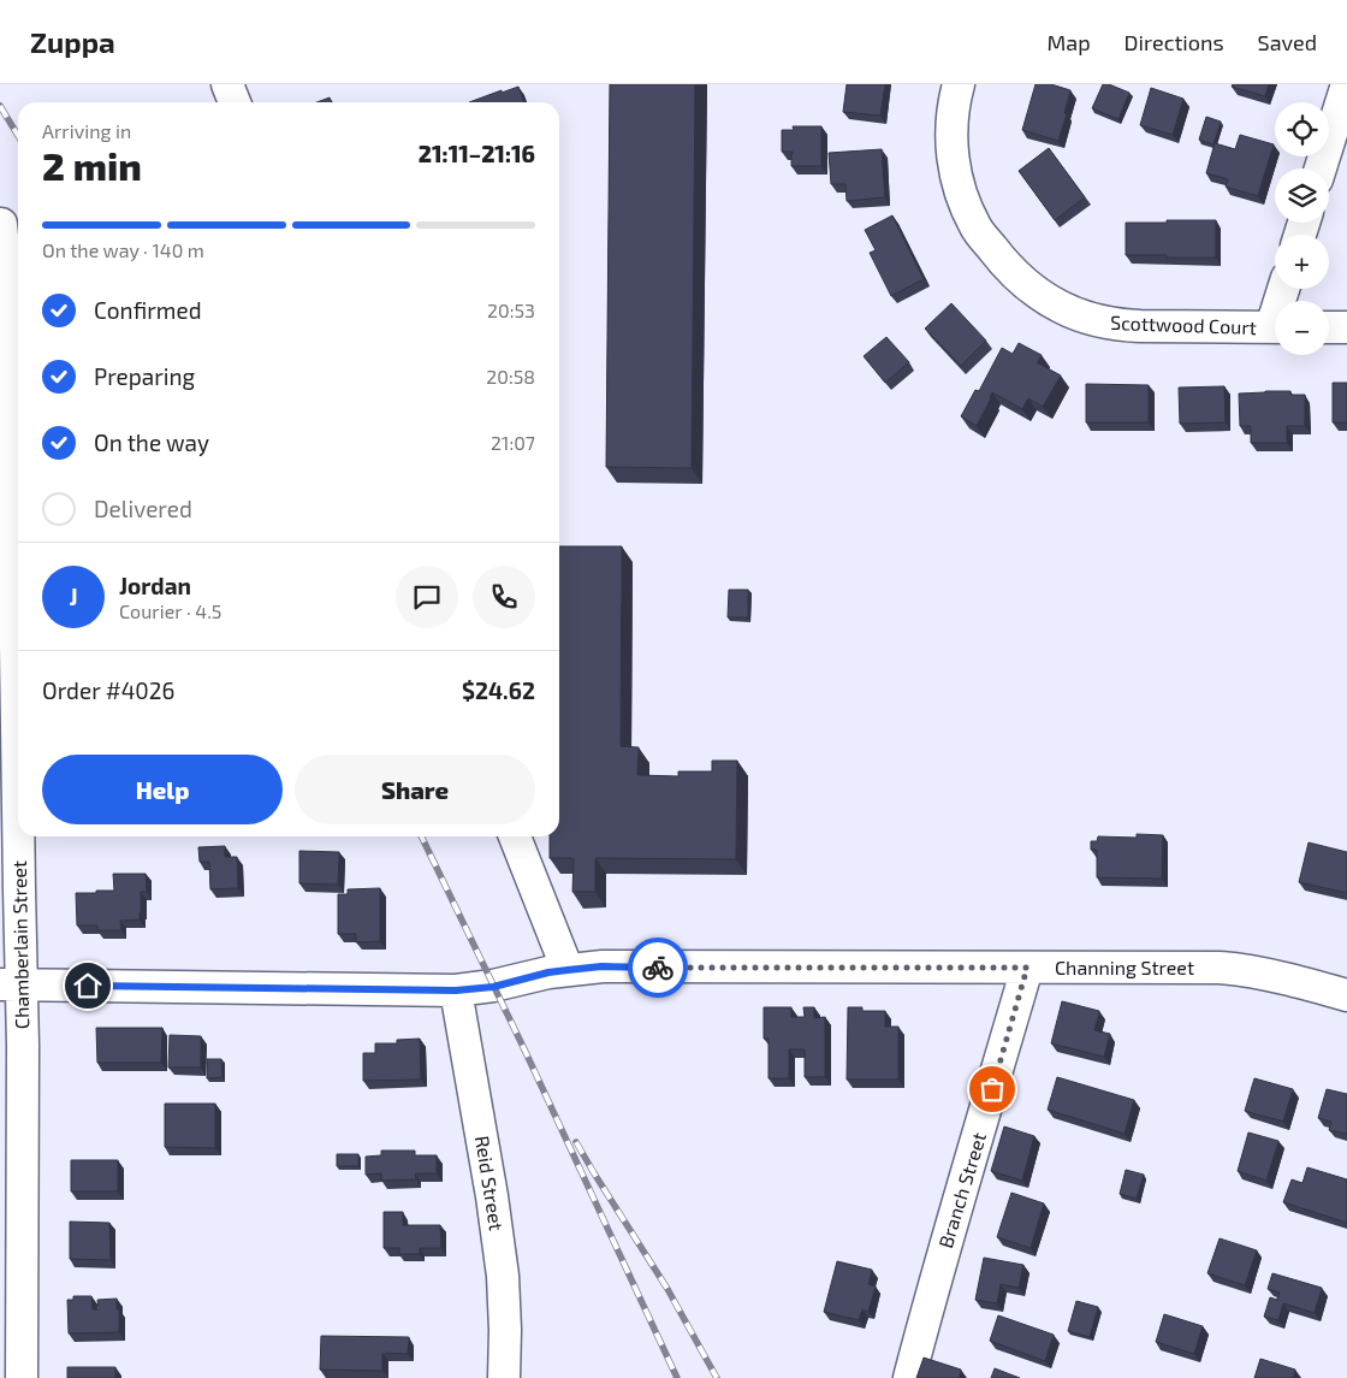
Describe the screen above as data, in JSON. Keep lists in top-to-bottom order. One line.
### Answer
{"streets":{"street":["Scottwood Court","Chamberlain Street","Channing Street","Reid Street","Branch Street"]},"crossings":[["Chamberlain Street","Channing Street"],["Channing Street","Reid Street"],["Channing Street","Branch Street"]],"page":{"header":"Zuppa","nav":["Map","Directions","Saved"],"map_buttons":["+","−"],"heading":["2 min","Arriving in","21:11–21:16"],"panel":["Jordan","Courier · 4.5","Order #4026","$24.62"],"bar":"On the way · 140 m","list":[["Confirmed","20:53"],["Preparing","20:58"],["On the way","21:07"],"Delivered"],"round":"J","buttons":["Help","Share"]}}
